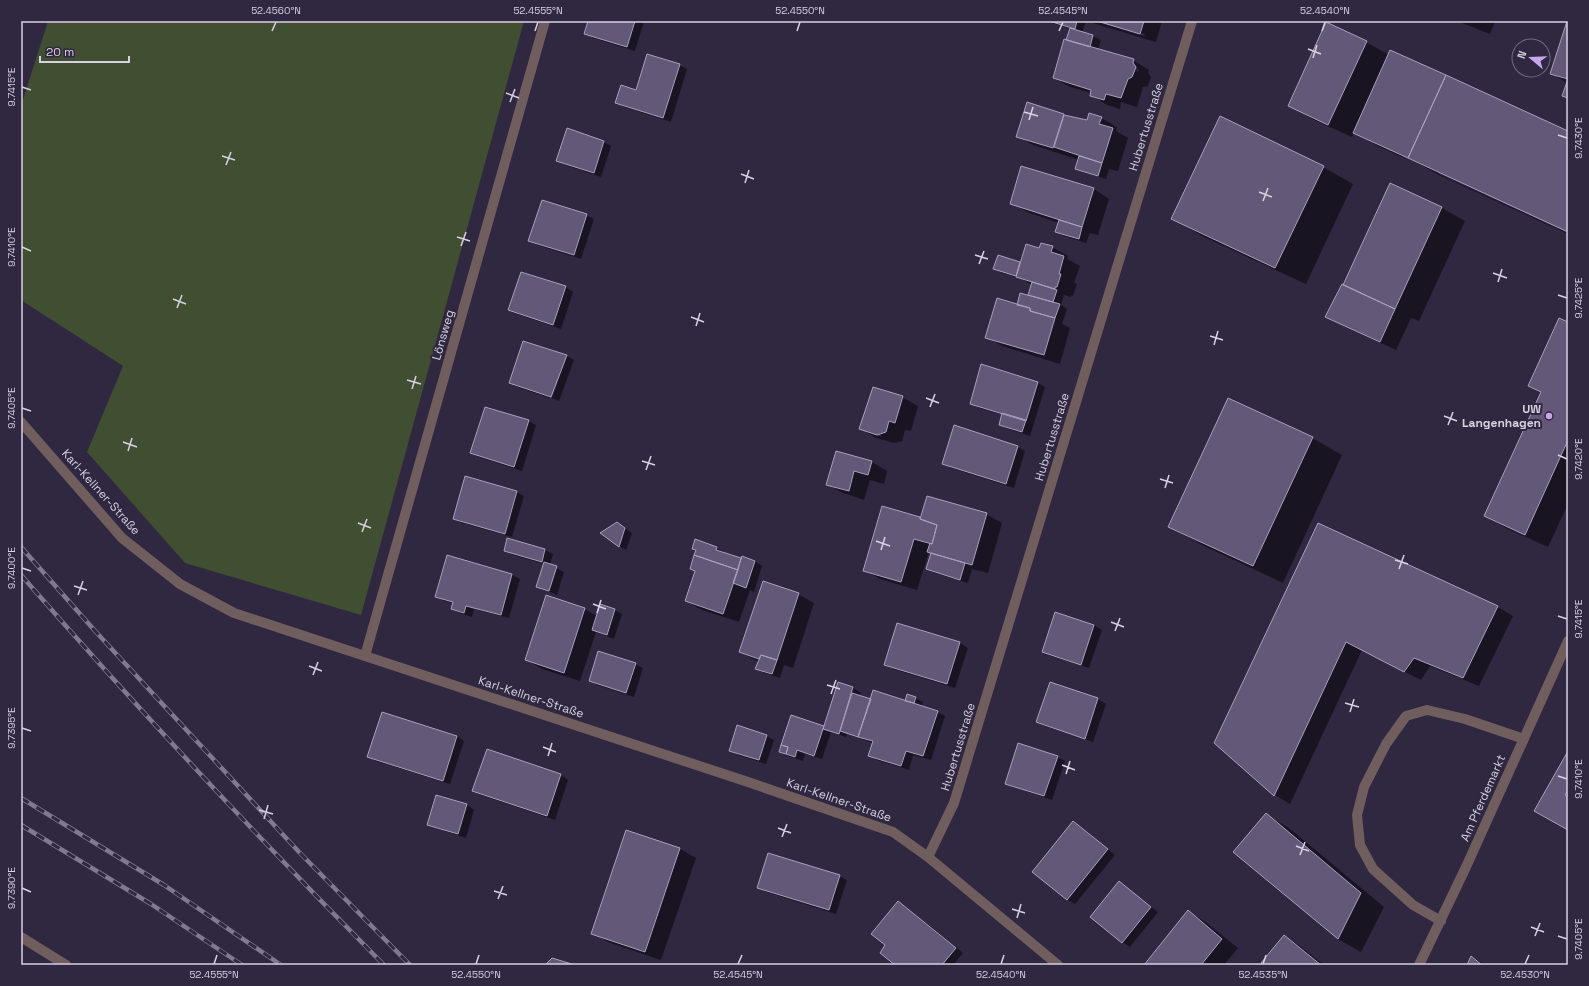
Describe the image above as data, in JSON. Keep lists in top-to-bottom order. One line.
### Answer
{"streets":{"street":["Hubertusstraße","Lönsweg","Karl-Kellner-Straße","Am Pferdemarkt"]},"crossings":[["Hubertusstraße","Karl-Kellner-Straße"],["Lönsweg","Karl-Kellner-Straße"]],"places":["UW Langenhagen"],"scale_bar":"20 m","north":"left","coordinates":["52.4560°N","52.4555°N","52.4550°N","52.4545°N","52.4540°N","9.7415°E","9.7430°E","9.7410°E","9.7425°E","9.7405°E","9.7420°E","9.7400°E","9.7395°E","9.7390°E","52.4535°N","52.4530°N"]}
